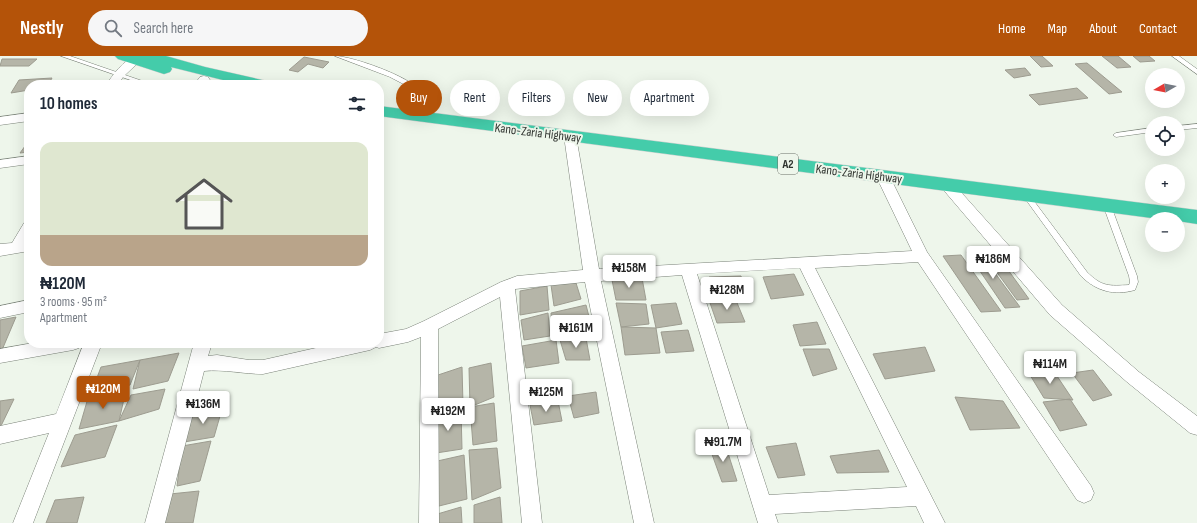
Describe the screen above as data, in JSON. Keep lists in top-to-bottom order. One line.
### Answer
{"streets":{"highway":["Kano-Zaria Highway","A2"]},"north":"left","page":{"header":"Nestly","search":"Search here","nav":["Home","Map","About","Contact"],"map_buttons":["+","−"],"chip":["Buy","Rent","Filters","New","Apartment"],"heading":"10 homes","list":[{"name":"₦120M","note":"3 rooms · 95 m² · Apartment"}],"price":["₦186M","₦158M","₦128M","₦161M","₦114M","₦120M","₦125M","₦136M","₦192M","₦91.7M"]}}
